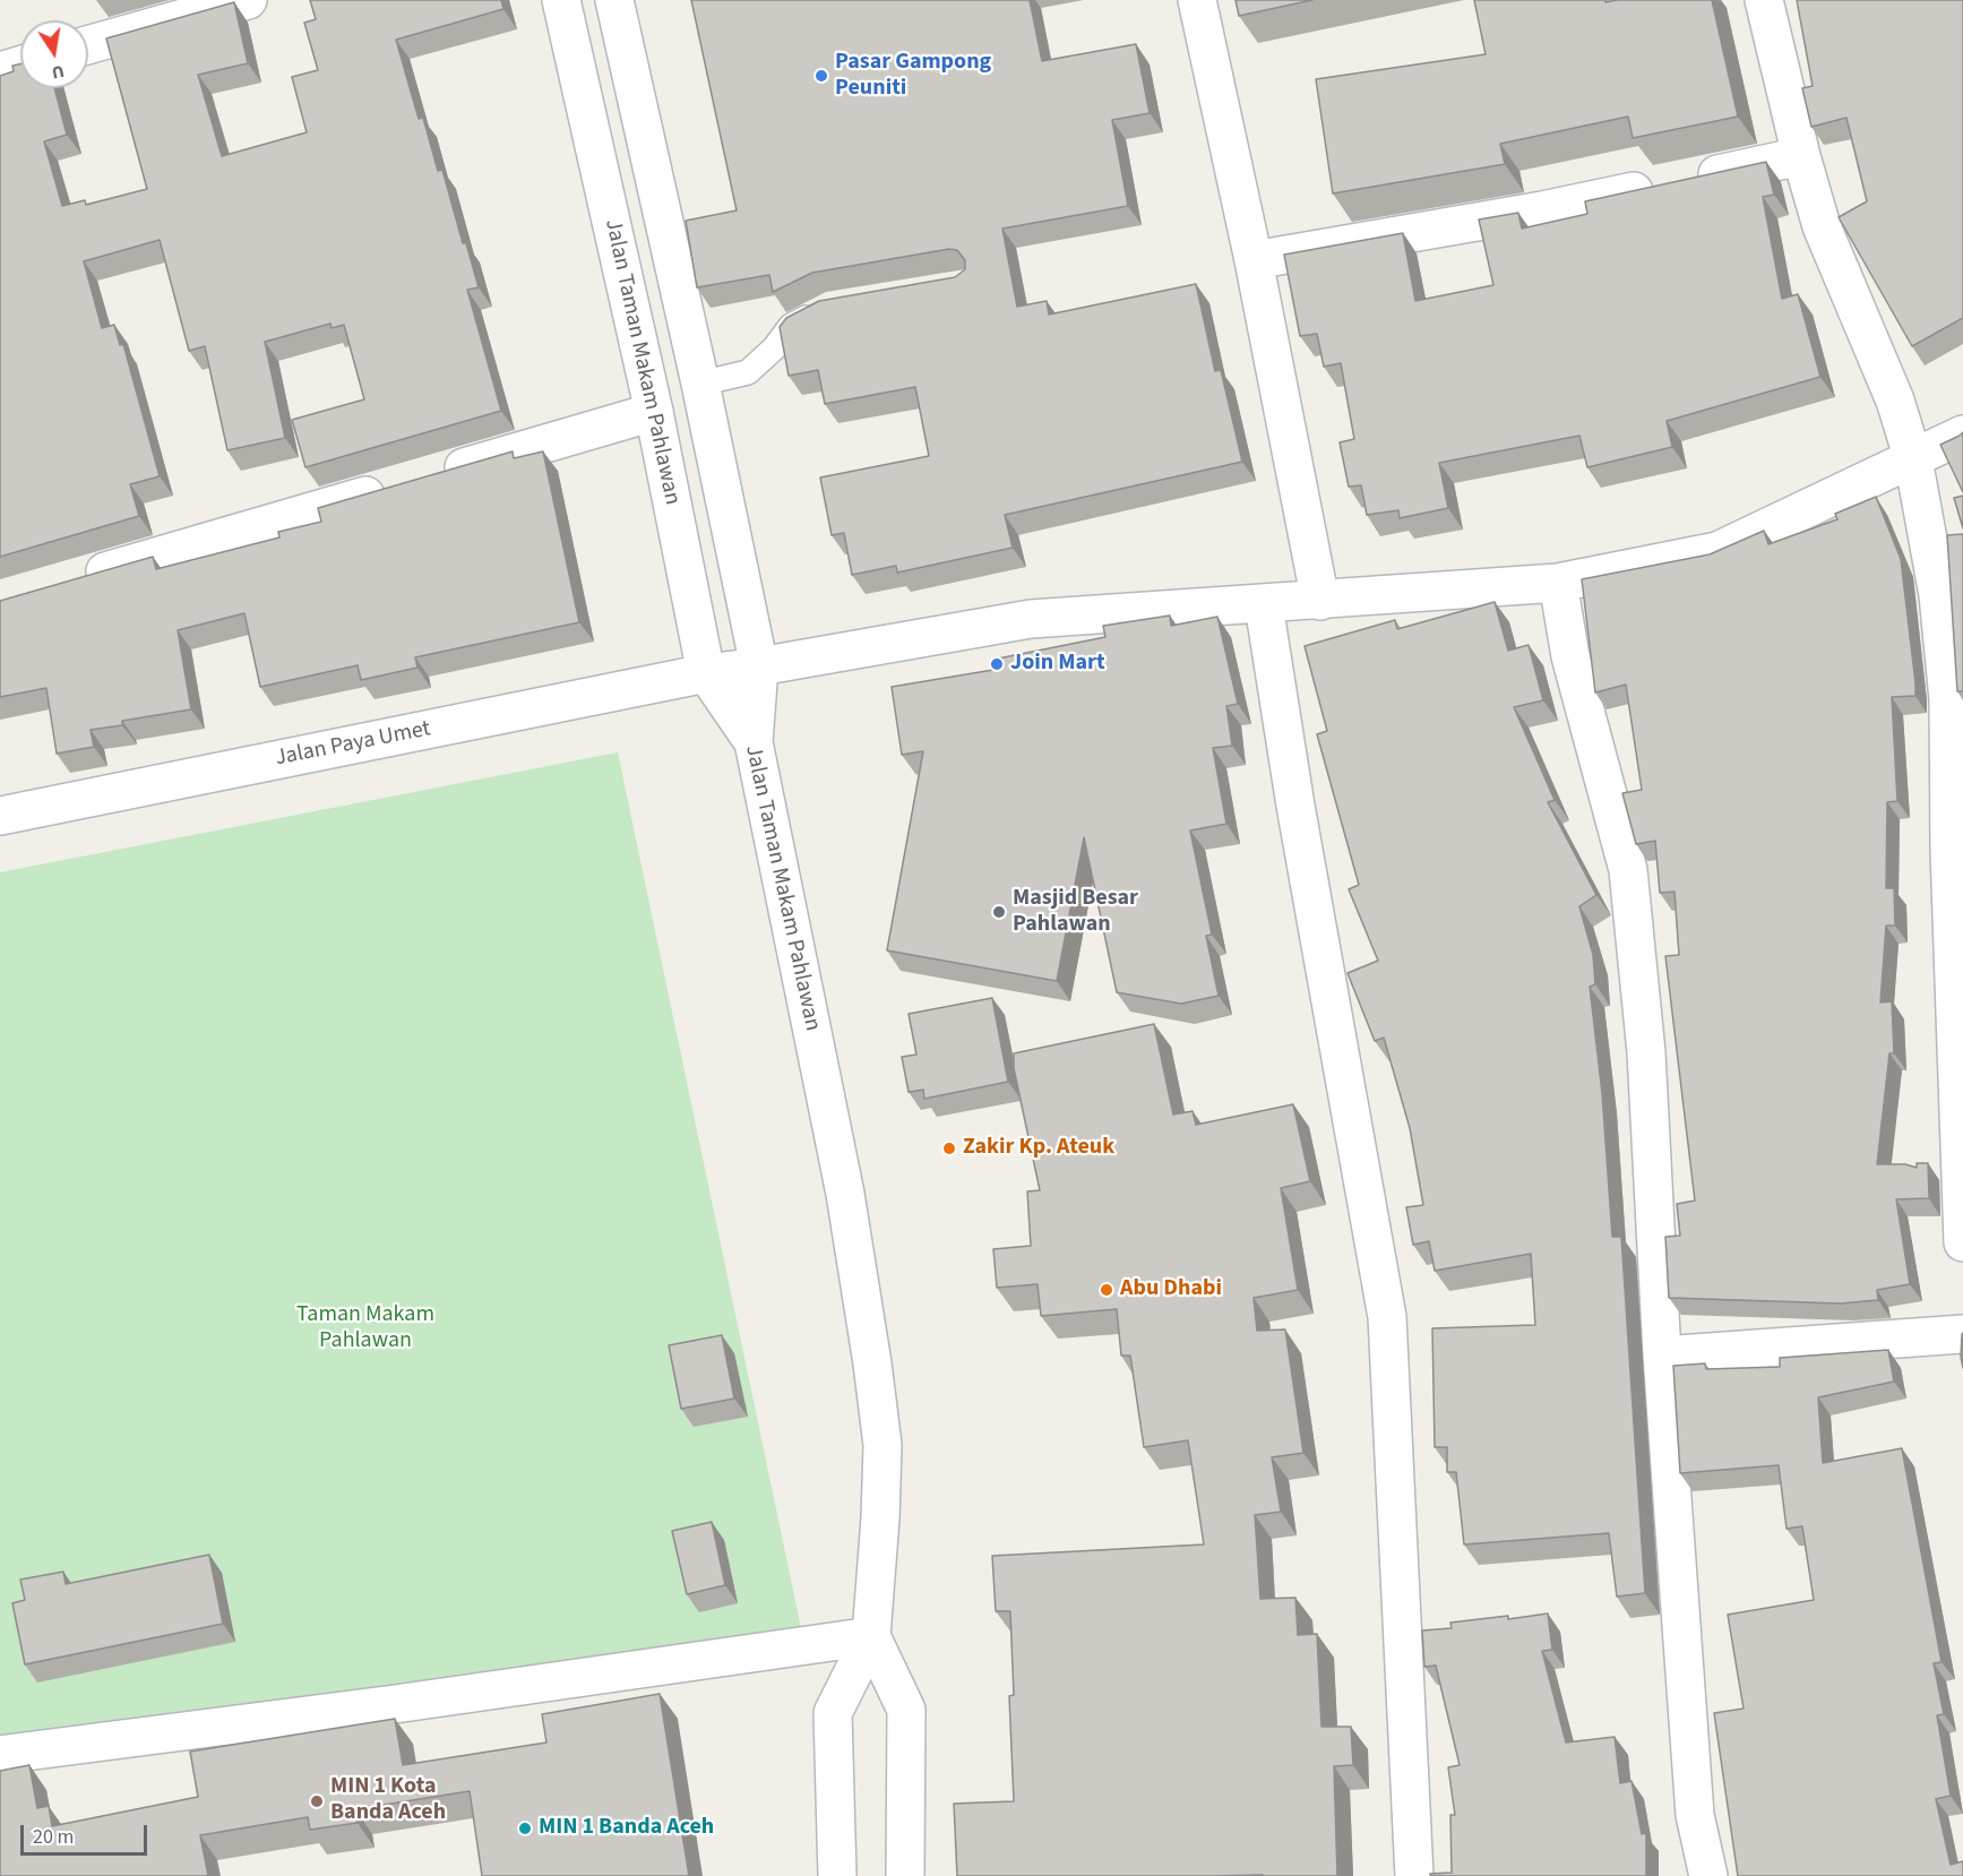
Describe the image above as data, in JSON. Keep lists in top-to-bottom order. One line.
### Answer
{"streets":{"street":["Jalan Taman Makam Pahlawan","Jalan Paya Umet"]},"crossings":[["Jalan Taman Makam Pahlawan","Jalan Paya Umet"]],"parks":["Taman Makam Pahlawan"],"places":["Pasar Gampong Peuniti","Join Mart","Masjid Besar Pahlawan","Zakir Kp. Ateuk","Abu Dhabi","MIN 1 Kota Banda Aceh","MIN 1 Banda Aceh"],"scale_bar":"20 m","north":"bottom"}
